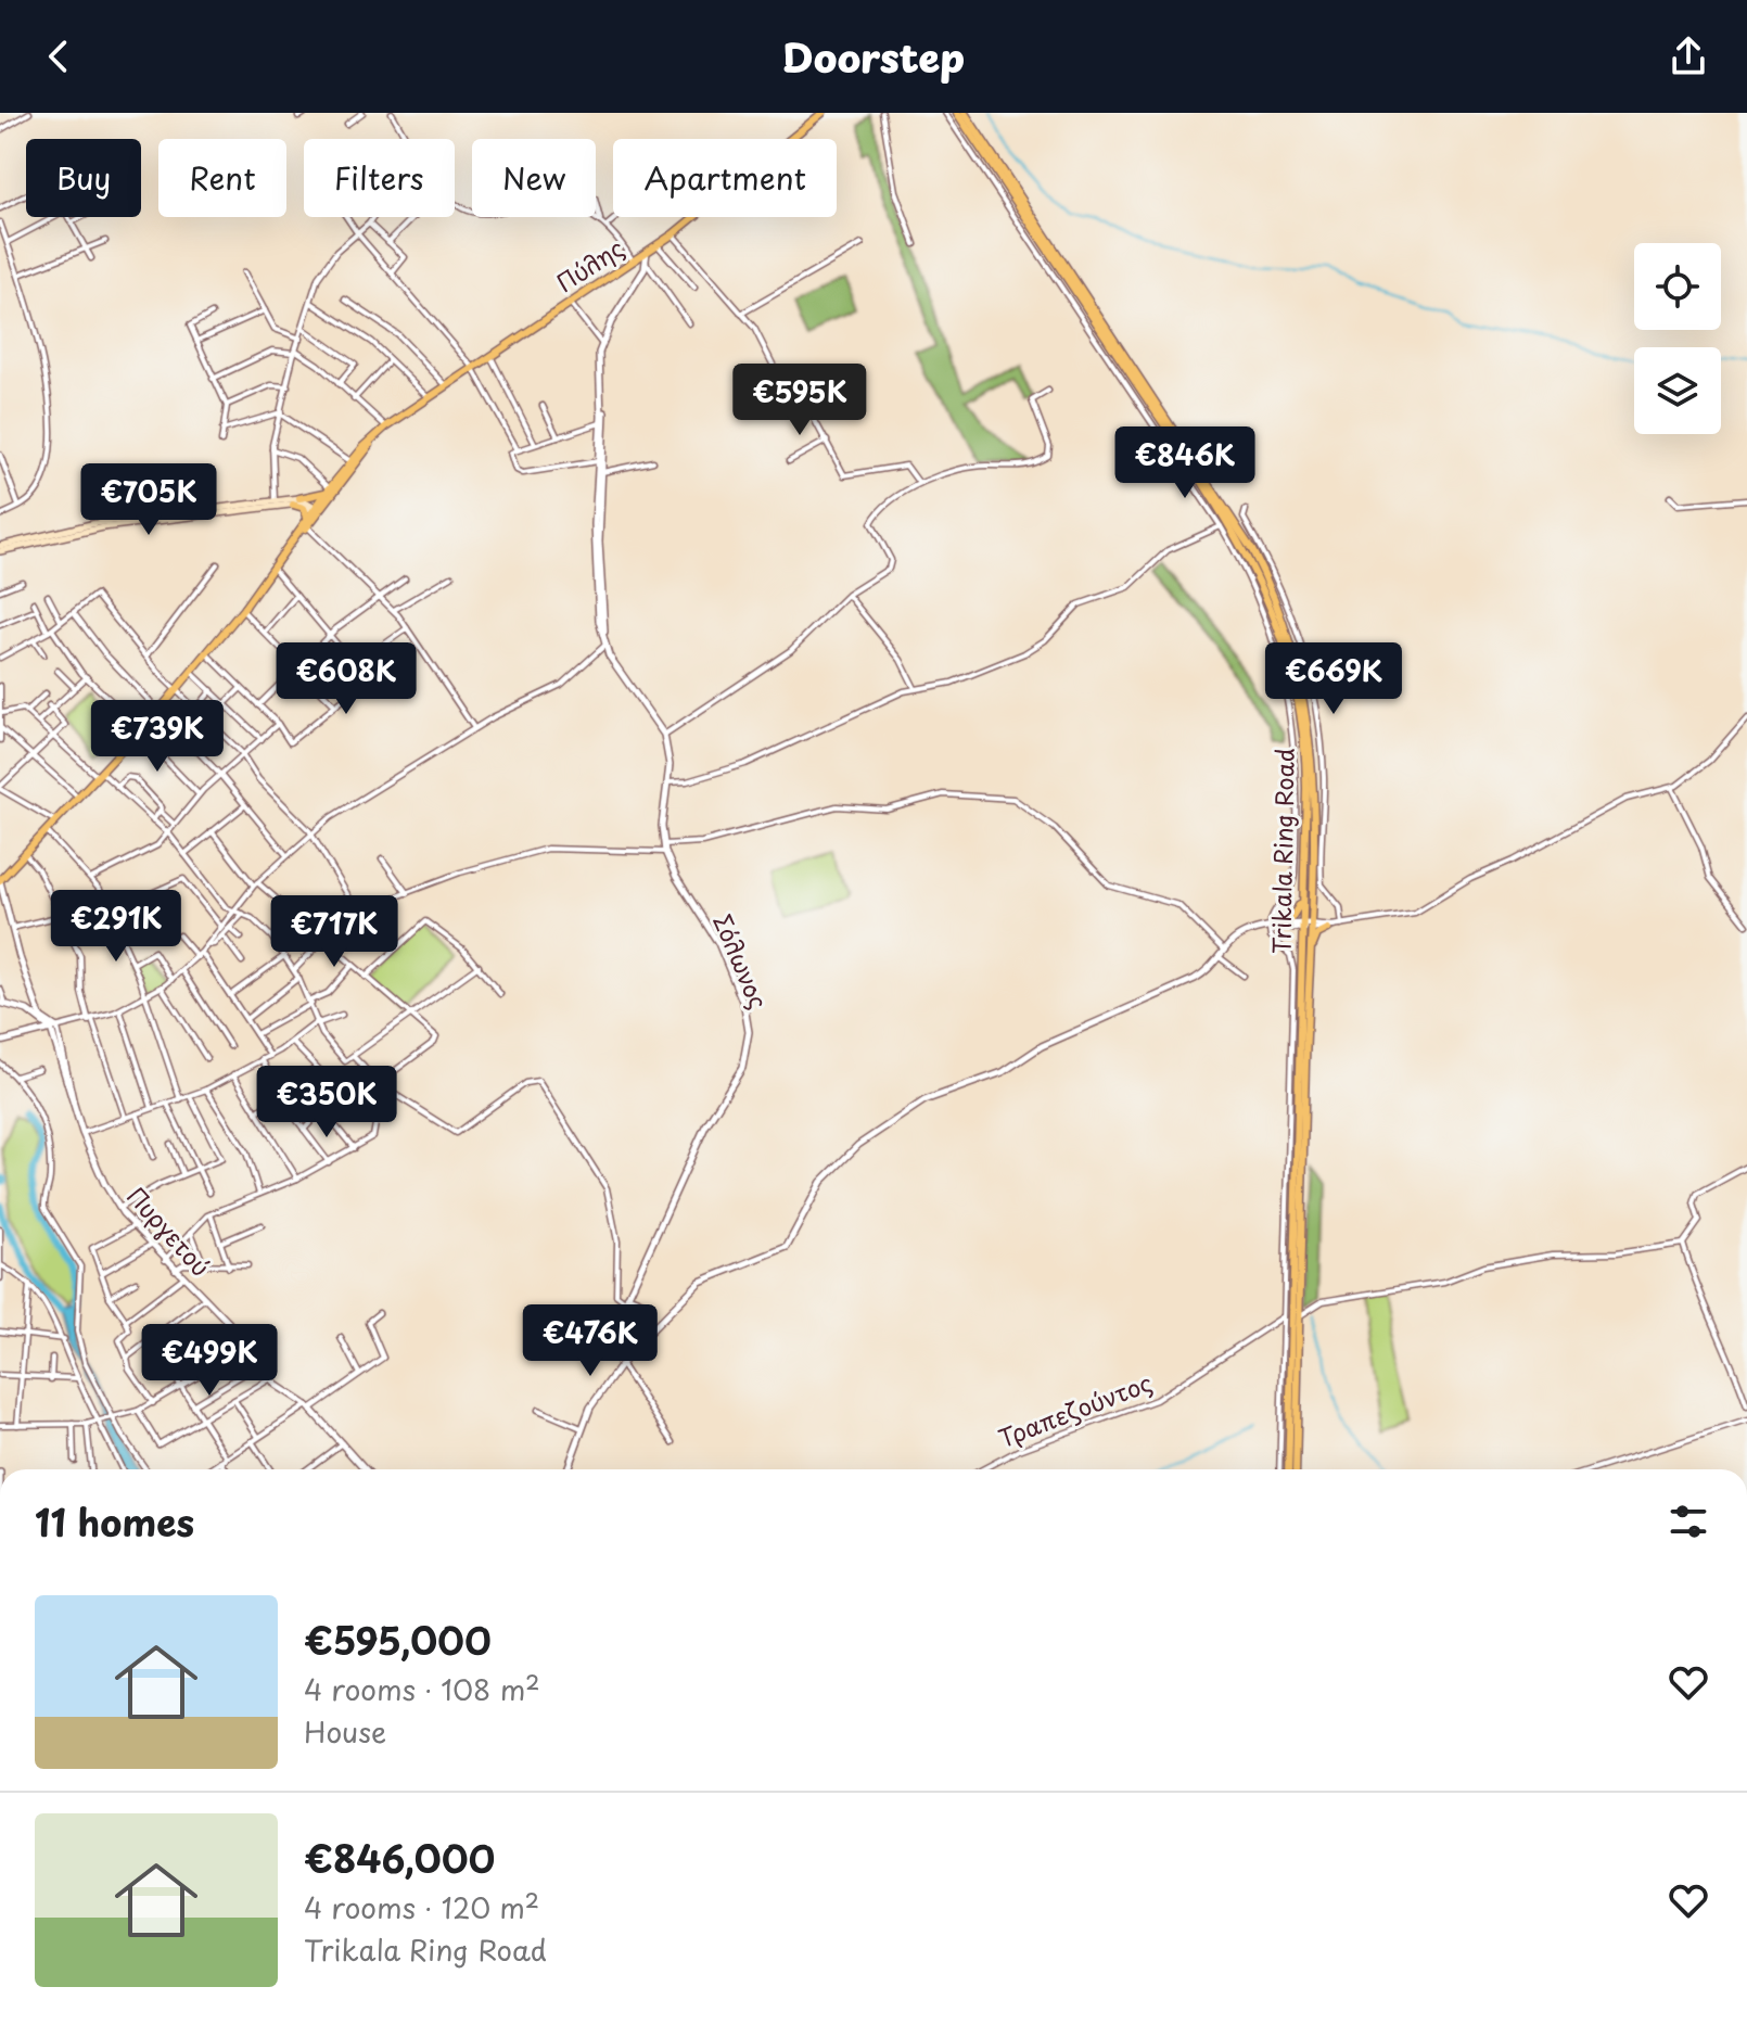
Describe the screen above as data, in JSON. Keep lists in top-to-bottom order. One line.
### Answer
{"streets":{"main road":["Πύλης","Trikala Ring Road"],"street":["Σόλωνος","Πυργετού","Τραπεζούντος"]},"page":{"header":"Doorstep","chip":["Buy","Rent","Filters","New","Apartment"],"price":["€595K","€846K","€705K","€608K","€669K","€739K","€291K","€717K","€350K","€476K","€499K"],"heading":"11 homes","list":[{"name":"€595,000","note":"4 rooms · 108 m² · House"},{"name":"€846,000","note":"4 rooms · 120 m² · Trikala Ring Road"}]}}
